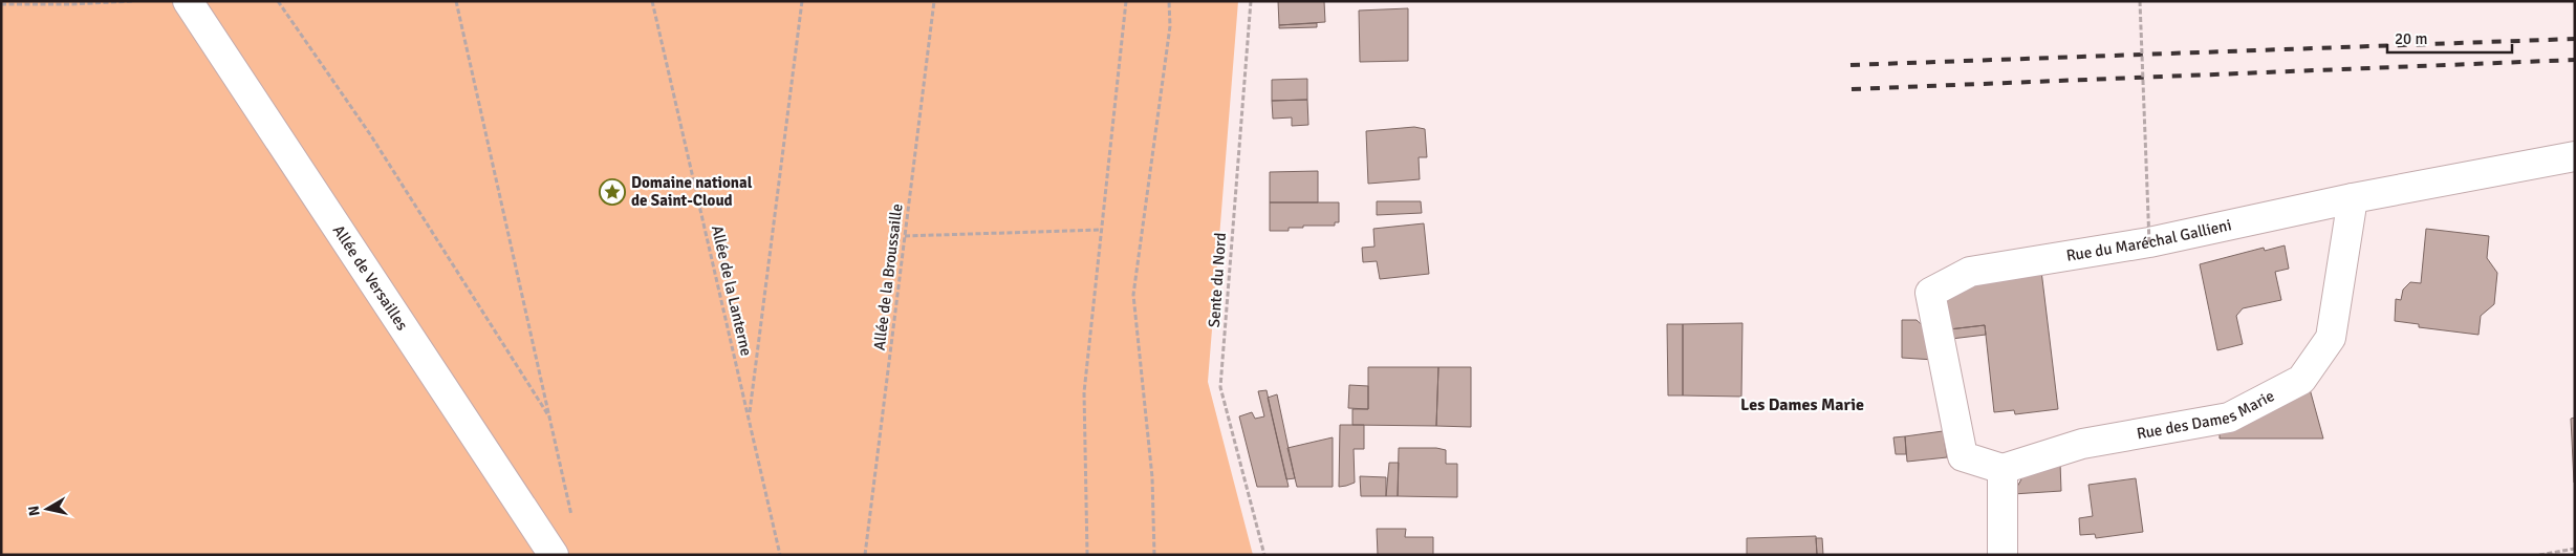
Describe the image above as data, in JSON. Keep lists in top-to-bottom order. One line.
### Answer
{"streets":{"street":["Rue du Maréchal Gallieni","Allée de Versailles","Rue des Dames Marie"],"path":["Allée de la Broussaille","Sente du Nord","Allée de la Lanterne"]},"crossings":[["Rue du Maréchal Gallieni","Rue des Dames Marie"]],"districts":["Les Dames Marie"],"places":{"place":["Domaine national de Saint-Cloud"]},"scale_bar":"20 m","north":"left"}
